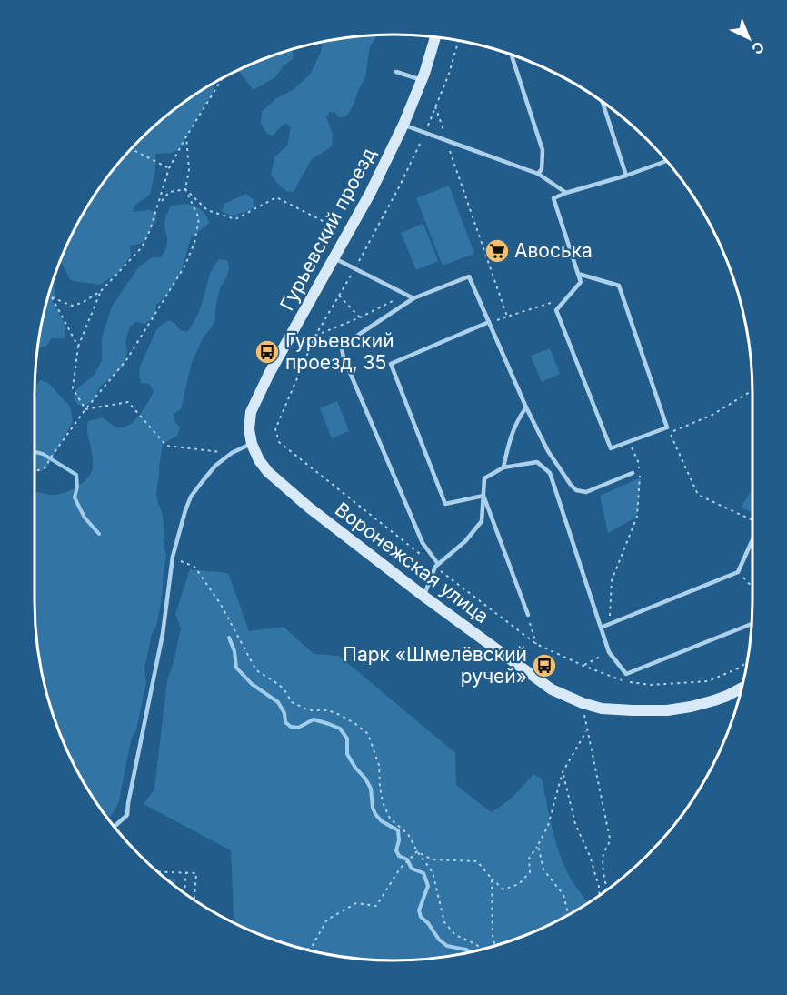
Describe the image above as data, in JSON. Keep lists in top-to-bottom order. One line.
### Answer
{"streets":{"street":["Гурьевский проезд","Воронежская улица"]},"crossings":[["Гурьевский проезд","Воронежская улица"]],"places":{"supermarket":["Авоська"],"bus stop":["Гурьевский проезд, 35","Парк «Шмелёвский ручей»"]},"north":"bottom right"}
